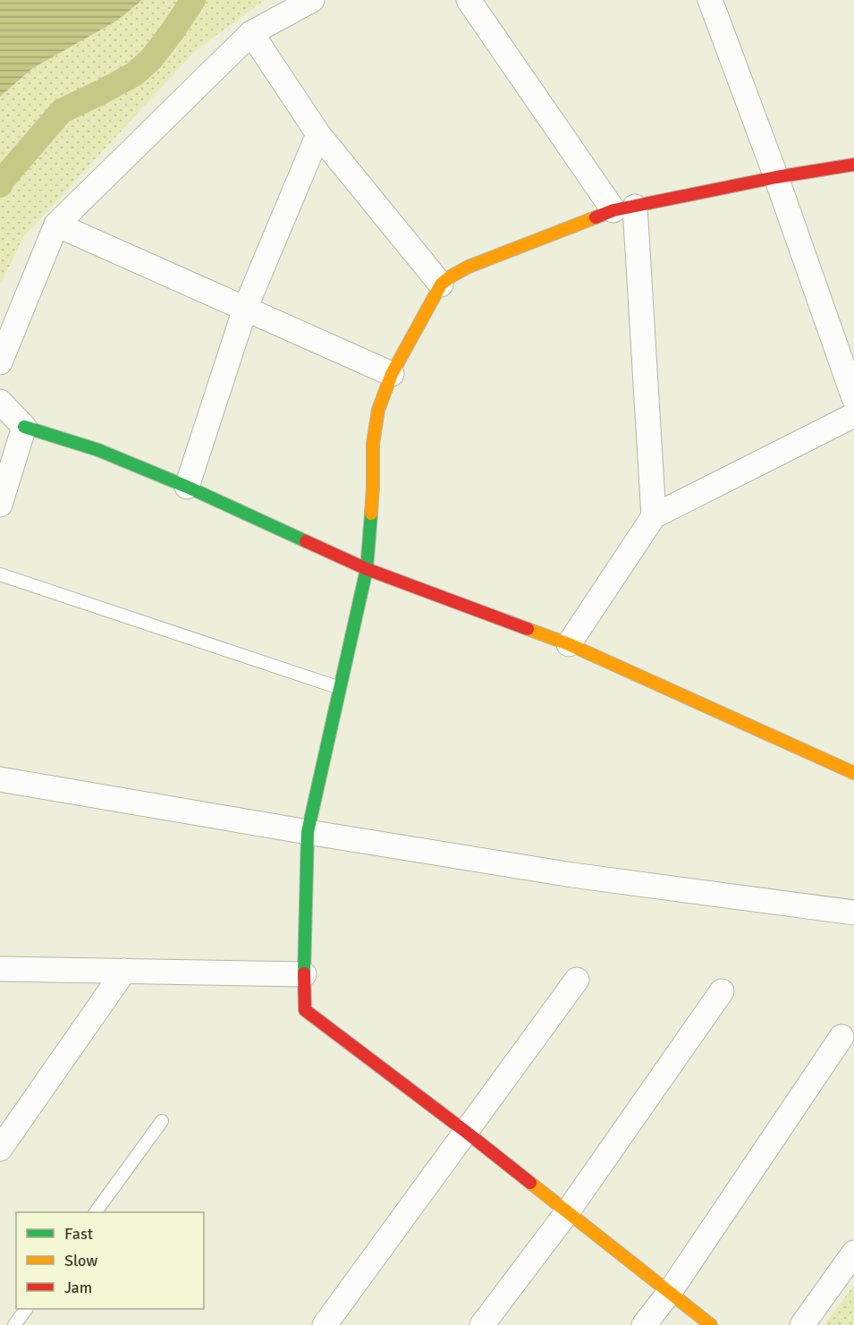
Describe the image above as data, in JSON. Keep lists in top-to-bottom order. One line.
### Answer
{"legend":["Fast","Slow","Jam"]}
